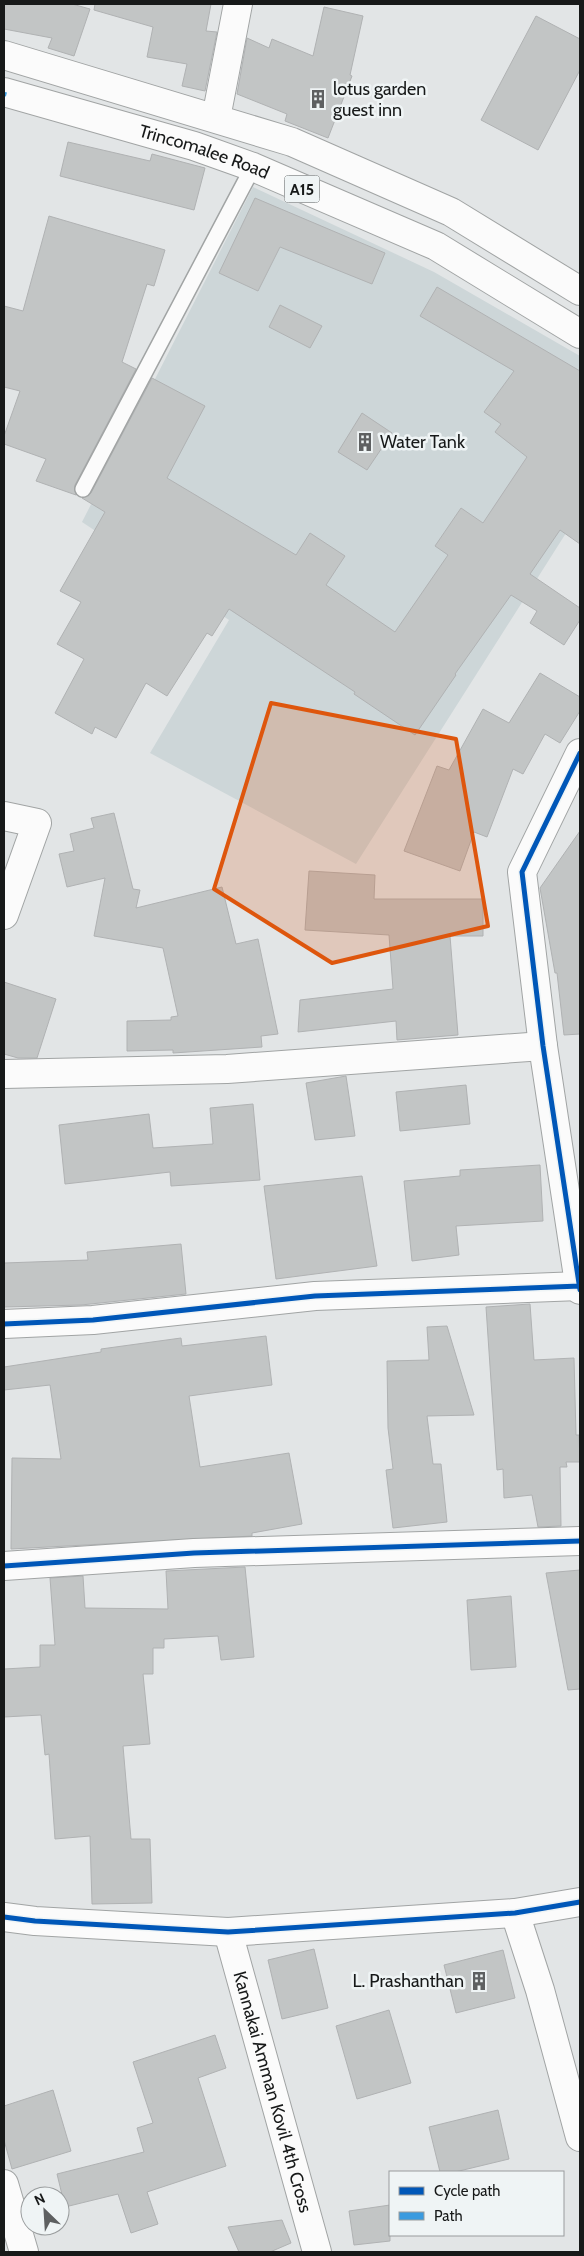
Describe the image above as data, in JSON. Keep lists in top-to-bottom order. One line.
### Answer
{"streets":{"main road":["Trincomalee Road","A15","Kannakai Amman Kovil 4th Cross"]},"places":{"building":["lotus garden guest inn","Water Tank","L. Prashanthan"]},"legend":["Cycle path","Path"],"north":"top left"}
